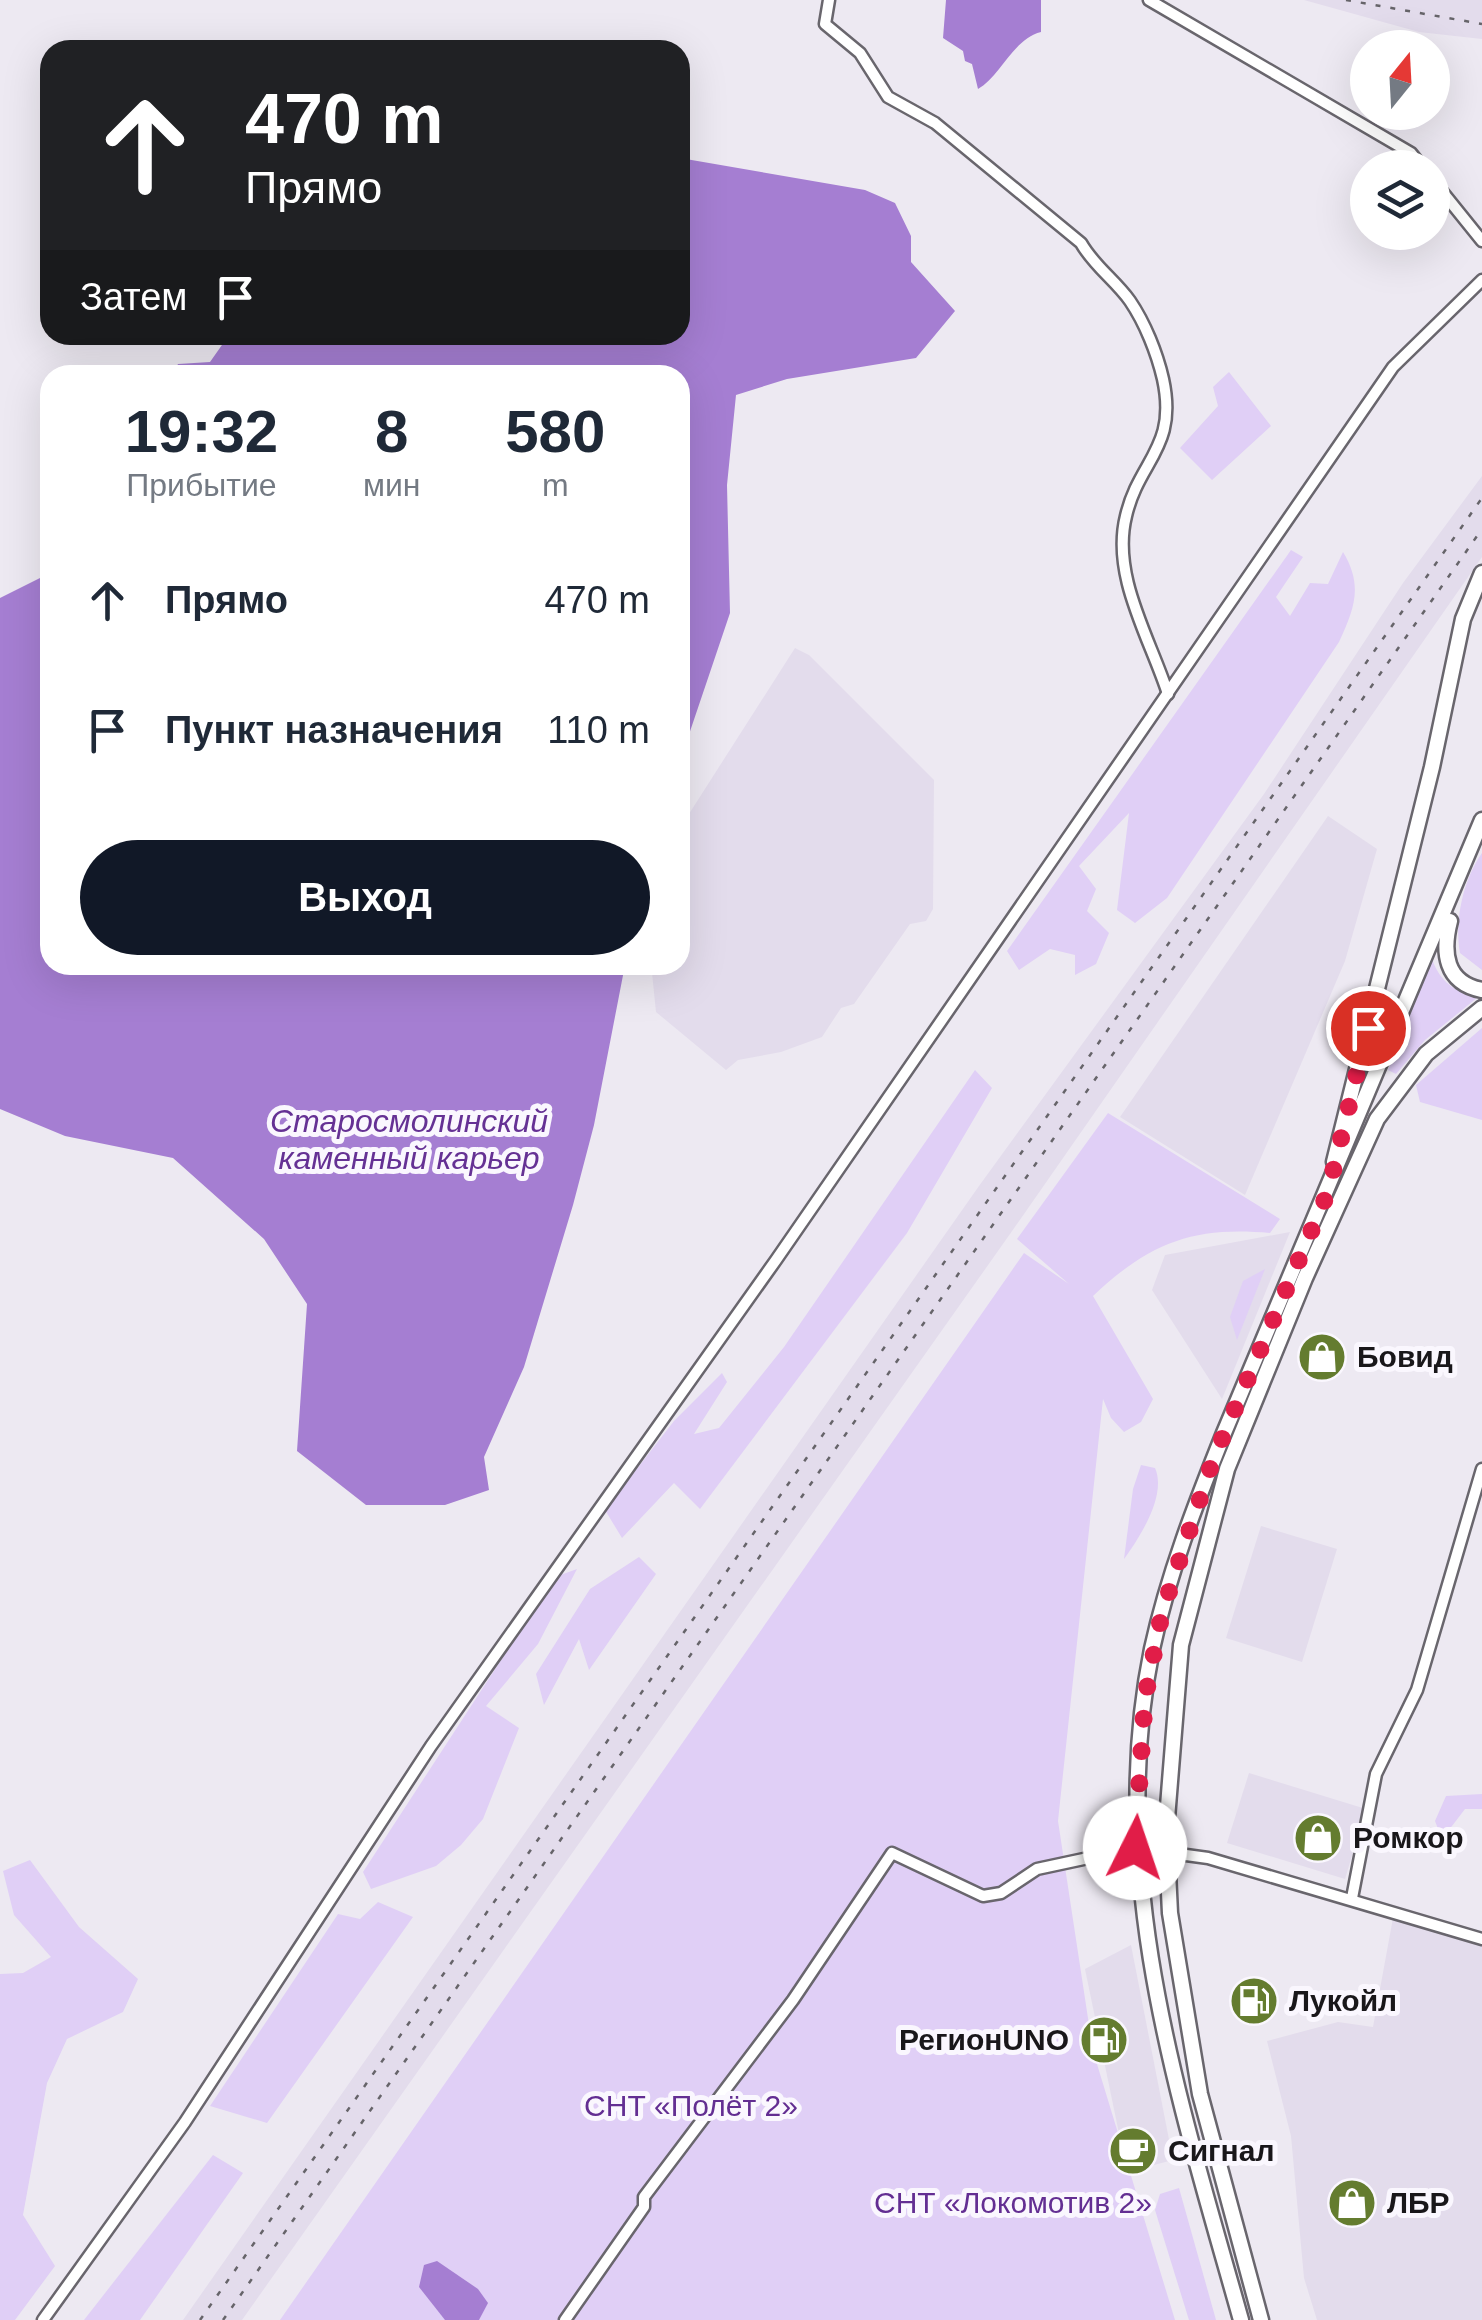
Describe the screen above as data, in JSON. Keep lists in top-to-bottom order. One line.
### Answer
{"water":["Старосмолинский каменный карьер"],"parks":["СНТ «Полёт 2»","СНТ «Локомотив 2»"],"places":{"shop":["Бовид","Ромкор","ЛБР"],"fuel station":["Лукойл","РегионUNO"],"cafe":["Сигнал"]},"north":"top","page":{"turn":["470 m","Прямо"],"then":"Затем","eta":["19:32","Прибытие","8","мин","580","m"],"list":[{"name":"Прямо","value":"470 m"},{"name":"Пункт назначения","value":"110 m"}],"buttons":"Выход"}}
